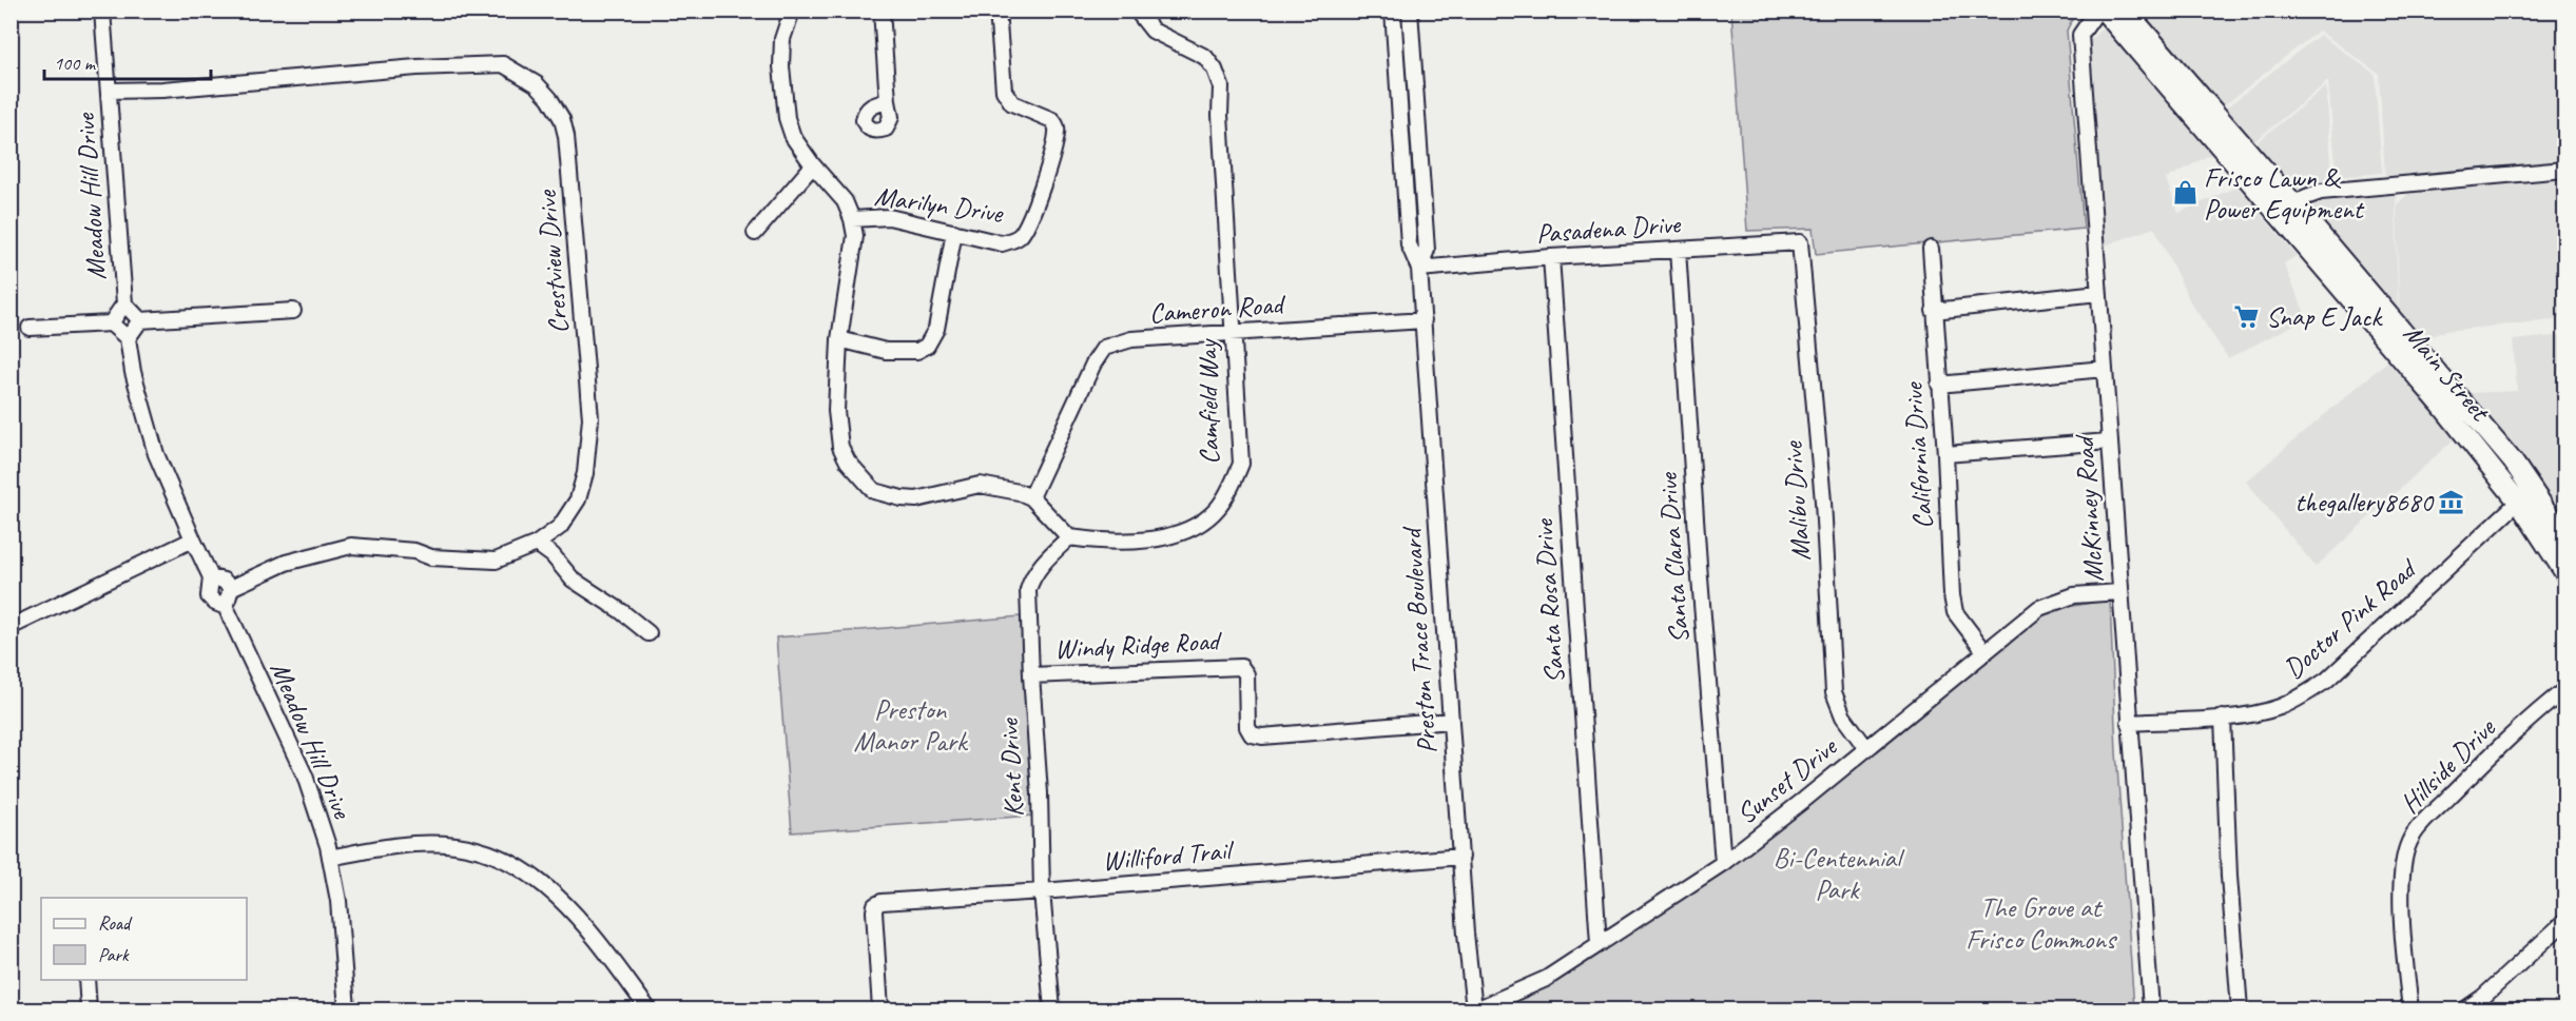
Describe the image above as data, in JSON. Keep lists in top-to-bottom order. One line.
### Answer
{"streets":{"main road":["Main Street"],"street":["Meadow Hill Drive","Marilyn Drive","Pasadena Drive","Crestview Drive","Cameron Road","Camfield Way","California Drive","Malibu Drive","McKinney Road","Santa Clara Drive","Santa Rosa Drive","Doctor Pink Road","Preston Trace Boulevard","Windy Ridge Road","Hillside Drive","Kent Drive","Sunset Drive","Williford Trail"]},"crossings":[["Meadow Hill Drive","Crestview Drive"],["Pasadena Drive","Malibu Drive"],["Pasadena Drive","Santa Clara Drive"],["Pasadena Drive","Santa Rosa Drive"],["Pasadena Drive","Preston Trace Boulevard"],["Cameron Road","Camfield Way"],["Cameron Road","Preston Trace Boulevard"],["Cameron Road","Kent Drive"],["Main Street","Doctor Pink Road"],["Camfield Way","Kent Drive"],["California Drive","Sunset Drive"],["Malibu Drive","Sunset Drive"],["McKinney Road","Doctor Pink Road"],["McKinney Road","Sunset Drive"],["Santa Clara Drive","Sunset Drive"],["Santa Rosa Drive","Sunset Drive"],["Preston Trace Boulevard","Windy Ridge Road"],["Preston Trace Boulevard","Sunset Drive"],["Preston Trace Boulevard","Williford Trail"],["Windy Ridge Road","Kent Drive"],["Kent Drive","Williford Trail"]],"parks":["Preston Manor Park","Bi-Centennial Park","The Grove at Frisco Commons"],"places":{"shop":["Frisco Lawn & Power Equipment"],"supermarket":["Snap E Jack"],"museum":["thegallery8680"]},"legend":["Road","Park"],"scale_bar":"100 m"}
